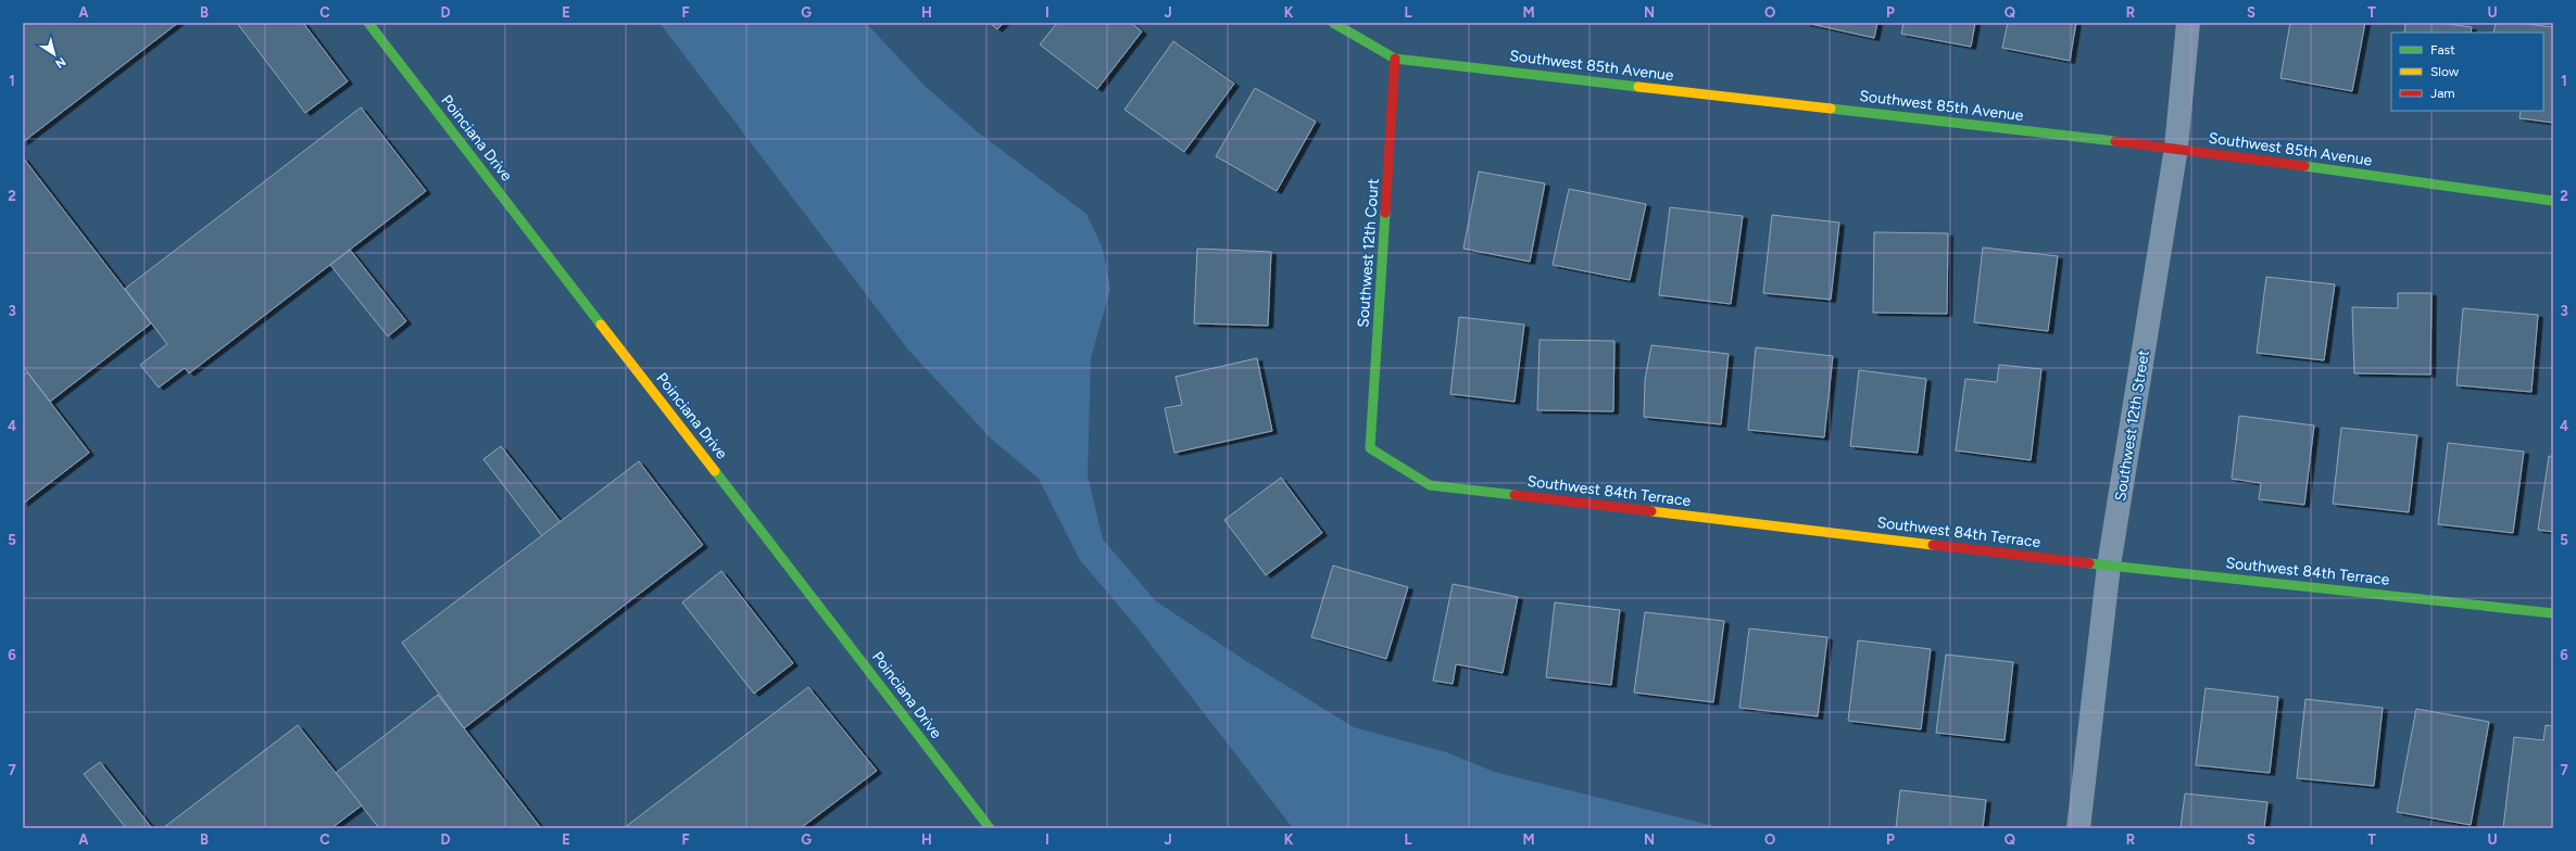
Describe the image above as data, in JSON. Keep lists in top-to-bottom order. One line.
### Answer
{"streets":{"street":["Southwest 85th Avenue","Poinciana Drive","Southwest 12th Court","Southwest 12th Street","Southwest 84th Terrace"]},"crossings":[["Southwest 85th Avenue","Southwest 12th Court"],["Southwest 85th Avenue","Southwest 12th Street"],["Southwest 12th Court","Southwest 84th Terrace"],["Southwest 12th Street","Southwest 84th Terrace"]],"legend":["Fast","Slow","Jam"],"north":"bottom right","grid":{"columns":["A","B","C","D","E","F","G","H","I","J","K","L","M","N","O","P","Q","R","S","T","U"],"rows":["1","2","3","4","5","6","7"]}}
